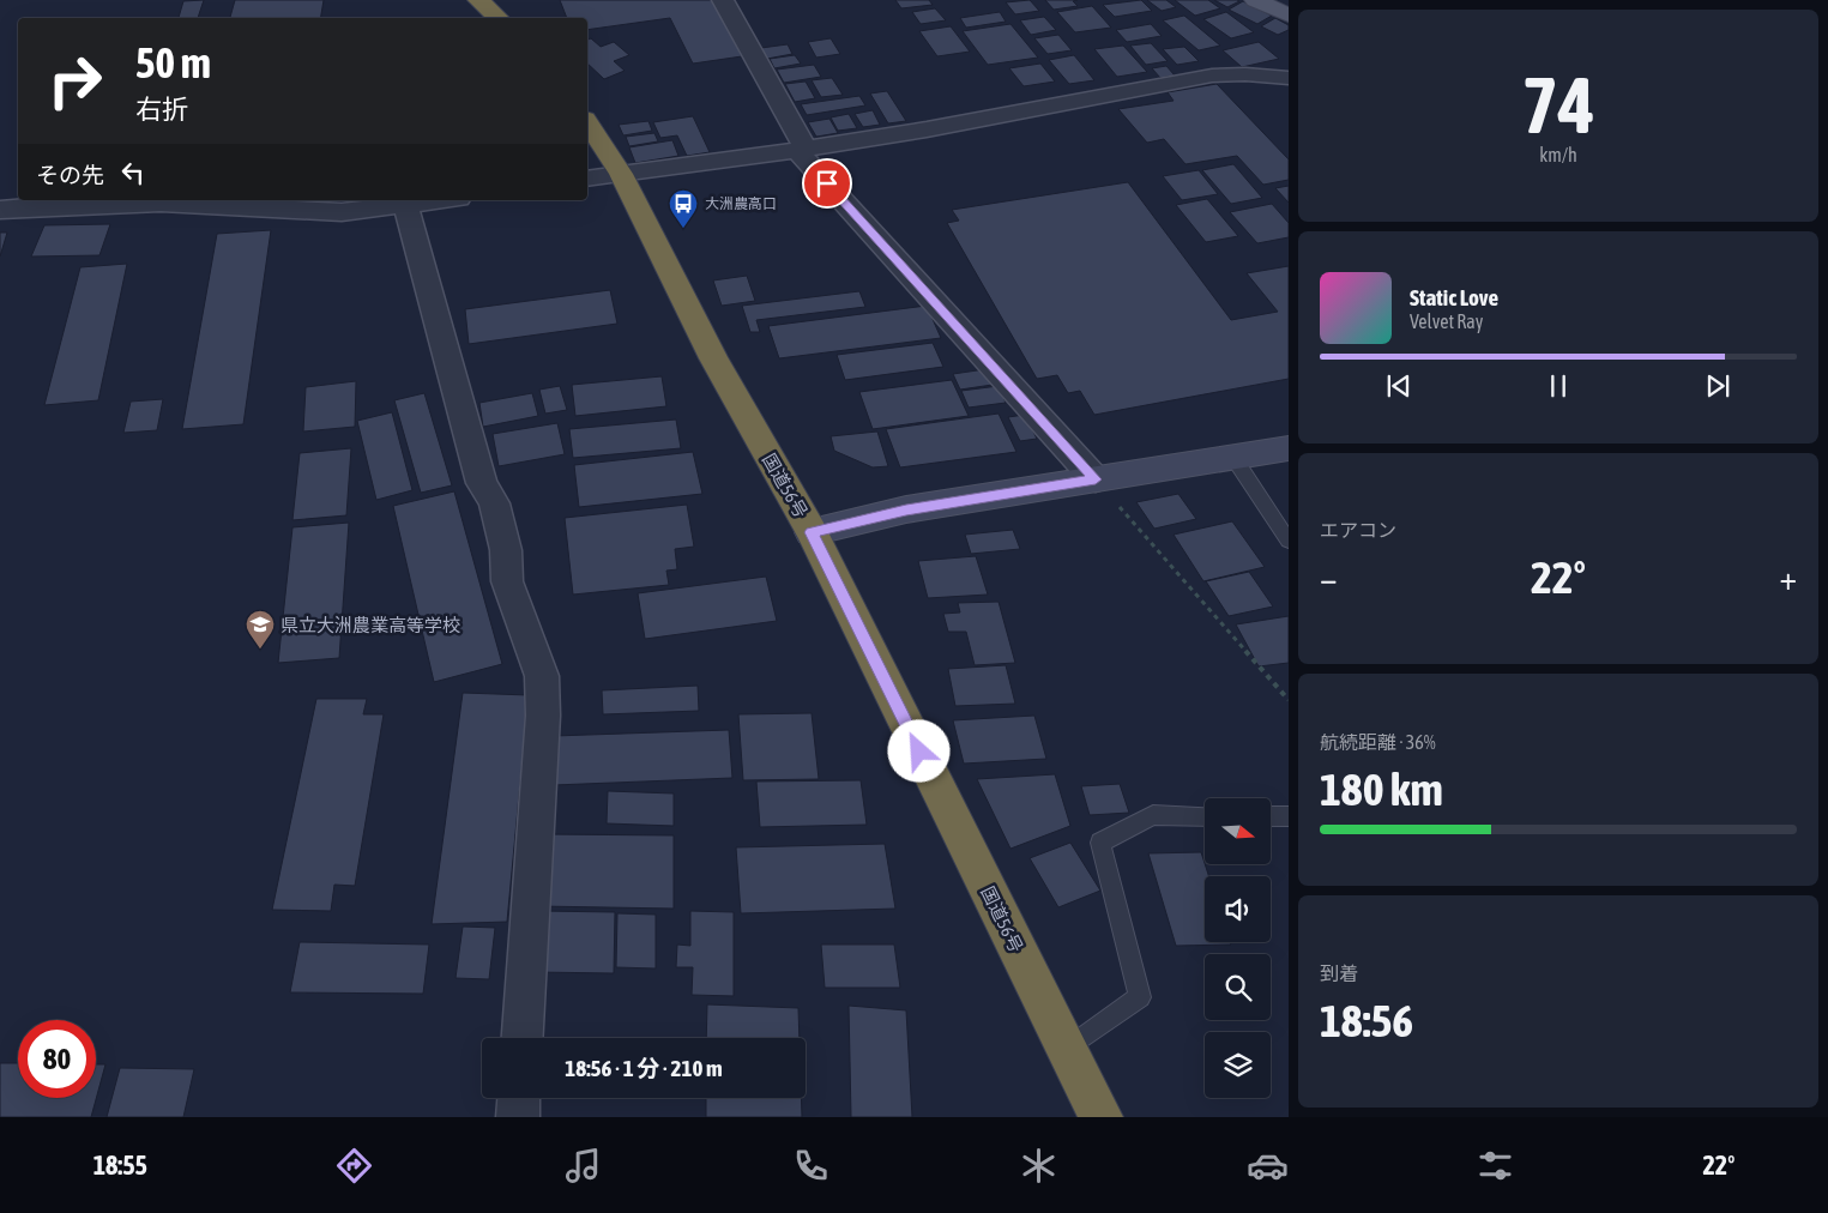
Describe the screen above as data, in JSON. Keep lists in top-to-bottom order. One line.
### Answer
{"streets":{"highway":["国道56号"]},"places":{"bus stop":["大洲農高口"],"school or university":["県立大洲農業高等学校"]},"north":"right","page":{"tile":[["74","km/h"],"エアコン",["航続距離 · 36%","180 km"],["到着","18:56"]],"turn":["50 m","右折"],"then":"その先","song":["Static Love","Velvet Ray"],"heat":["−","22°","+"],"limit":"80","trip":"18:56 · 1 分 · 210 m","tabs":["18:55","22°"]}}
